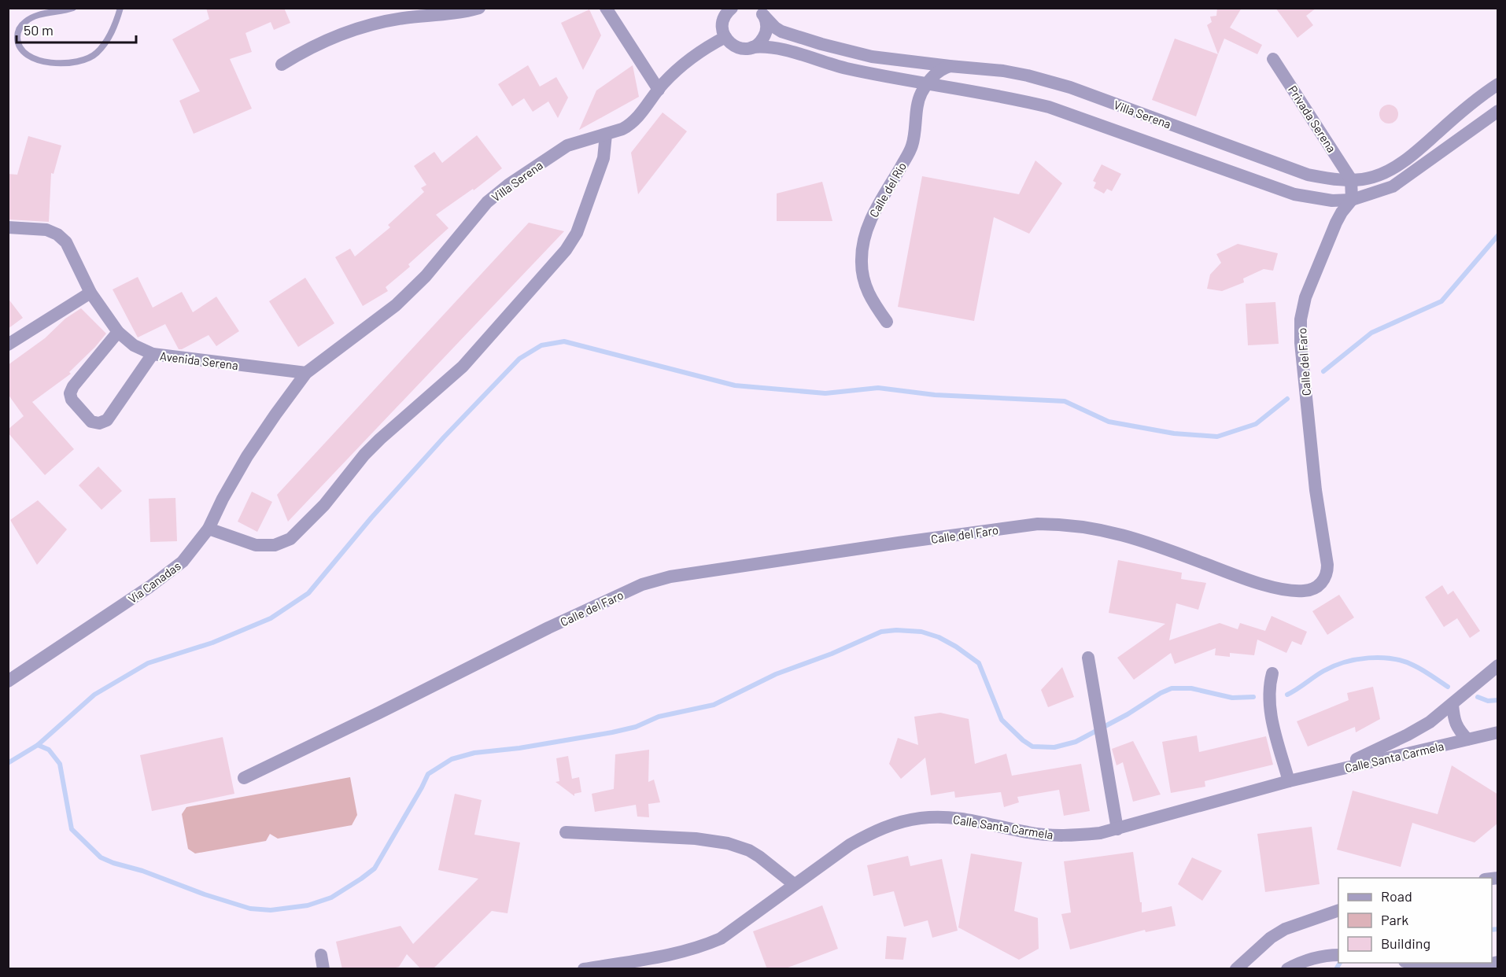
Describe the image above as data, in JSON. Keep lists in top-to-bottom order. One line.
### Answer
{"streets":{"street":["Villa Serena","Privada Serena","Calle del Río","Avenida Serena","Calle del Faro","Vía Canadas","Calle Santa Carmela"]},"crossings":[["Villa Serena","Privada Serena"],["Villa Serena","Calle del Río"],["Villa Serena","Avenida Serena"],["Villa Serena","Calle del Faro"],["Villa Serena","Vía Canadas"],["Avenida Serena","Vía Canadas"]],"legend":["Road","Park","Building"],"scale_bar":"50 m"}
